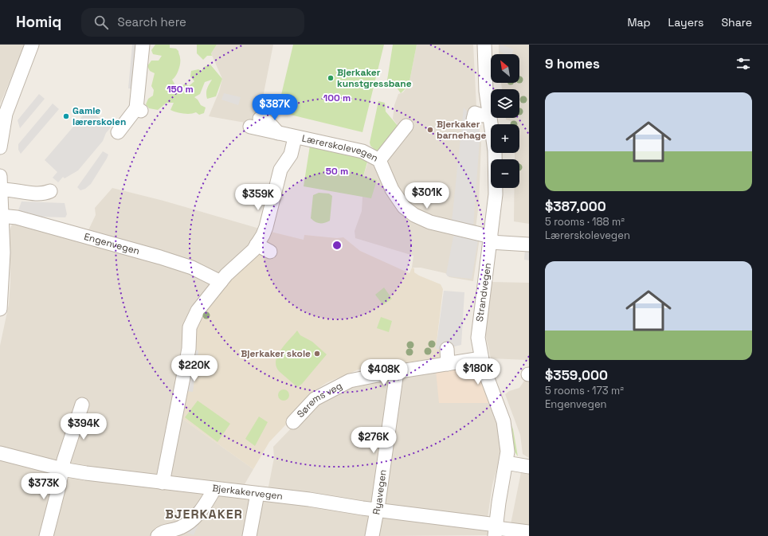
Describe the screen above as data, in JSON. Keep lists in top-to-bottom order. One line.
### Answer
{"streets":{"street":["Lærerskolevegen","Engenvegen","Strandvegen","Sørems veg","Bjerkakervegen","Ryavegen"]},"crossings":[["Lærerskolevegen","Strandvegen"],["Strandvegen","Sørems veg"],["Strandvegen","Bjerkakervegen"],["Sørems veg","Ryavegen"],["Bjerkakervegen","Ryavegen"]],"districts":["BJERKAKER"],"places":["Bjerkaker kunstgressbane","Gamle lærerskolen","Bjerkaker barnehage","Bjerkaker skole"],"north":"top left","page":{"header":"Homiq","search":"Search here","nav":["Map","Layers","Share"],"heading":"9 homes","map_buttons":["+","−"],"list":[{"name":"$387,000","note":"5 rooms · 188 m² · Lærerskolevegen"},{"name":"$359,000","note":"5 rooms · 173 m² · Engenvegen"}],"price":["$387K","$301K","$359K","$220K","$180K","$408K","$394K","$276K","$373K"]},"rings":["150 m","100 m","50 m"]}
